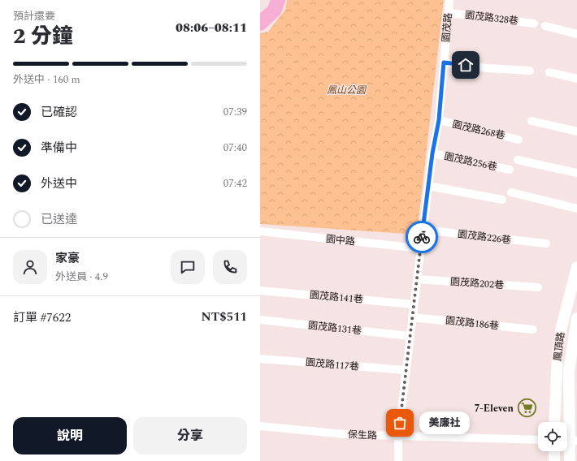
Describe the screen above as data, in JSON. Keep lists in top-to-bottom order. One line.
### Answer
{"streets":{"main road":["鳳頂路"],"street":["園茂路328巷","園茂路","園茂路268巷","園茂路256巷","園茂路226巷","園中路","園茂路202巷","園茂路141巷","園茂路186巷","園茂路131巷","園茂路117巷","保生路"]},"crossings":[["園茂路328巷","園茂路"],["園茂路","園茂路268巷"],["園茂路","園茂路256巷"],["園茂路","園茂路226巷"],["園茂路","園中路"],["園茂路","園茂路202巷"],["園茂路","園茂路141巷"],["園茂路","園茂路186巷"],["園茂路","園茂路131巷"],["園茂路","園茂路117巷"],["園茂路","保生路"]],"parks":["鳳山公園"],"places":{"supermarket":["7-Eleven"],"other":["美廉社"]},"page":{"heading":["2 分鐘","預計還要","08:06–08:11"],"panel":["家豪","外送員 · 4.9","訂單 #7622","NT$511"],"bar":"外送中 · 160 m","list":[["已確認","07:39"],["準備中","07:40"],["外送中","07:42"],"已送達"],"buttons":["說明","分享"],"bubble":"美廉社"}}
